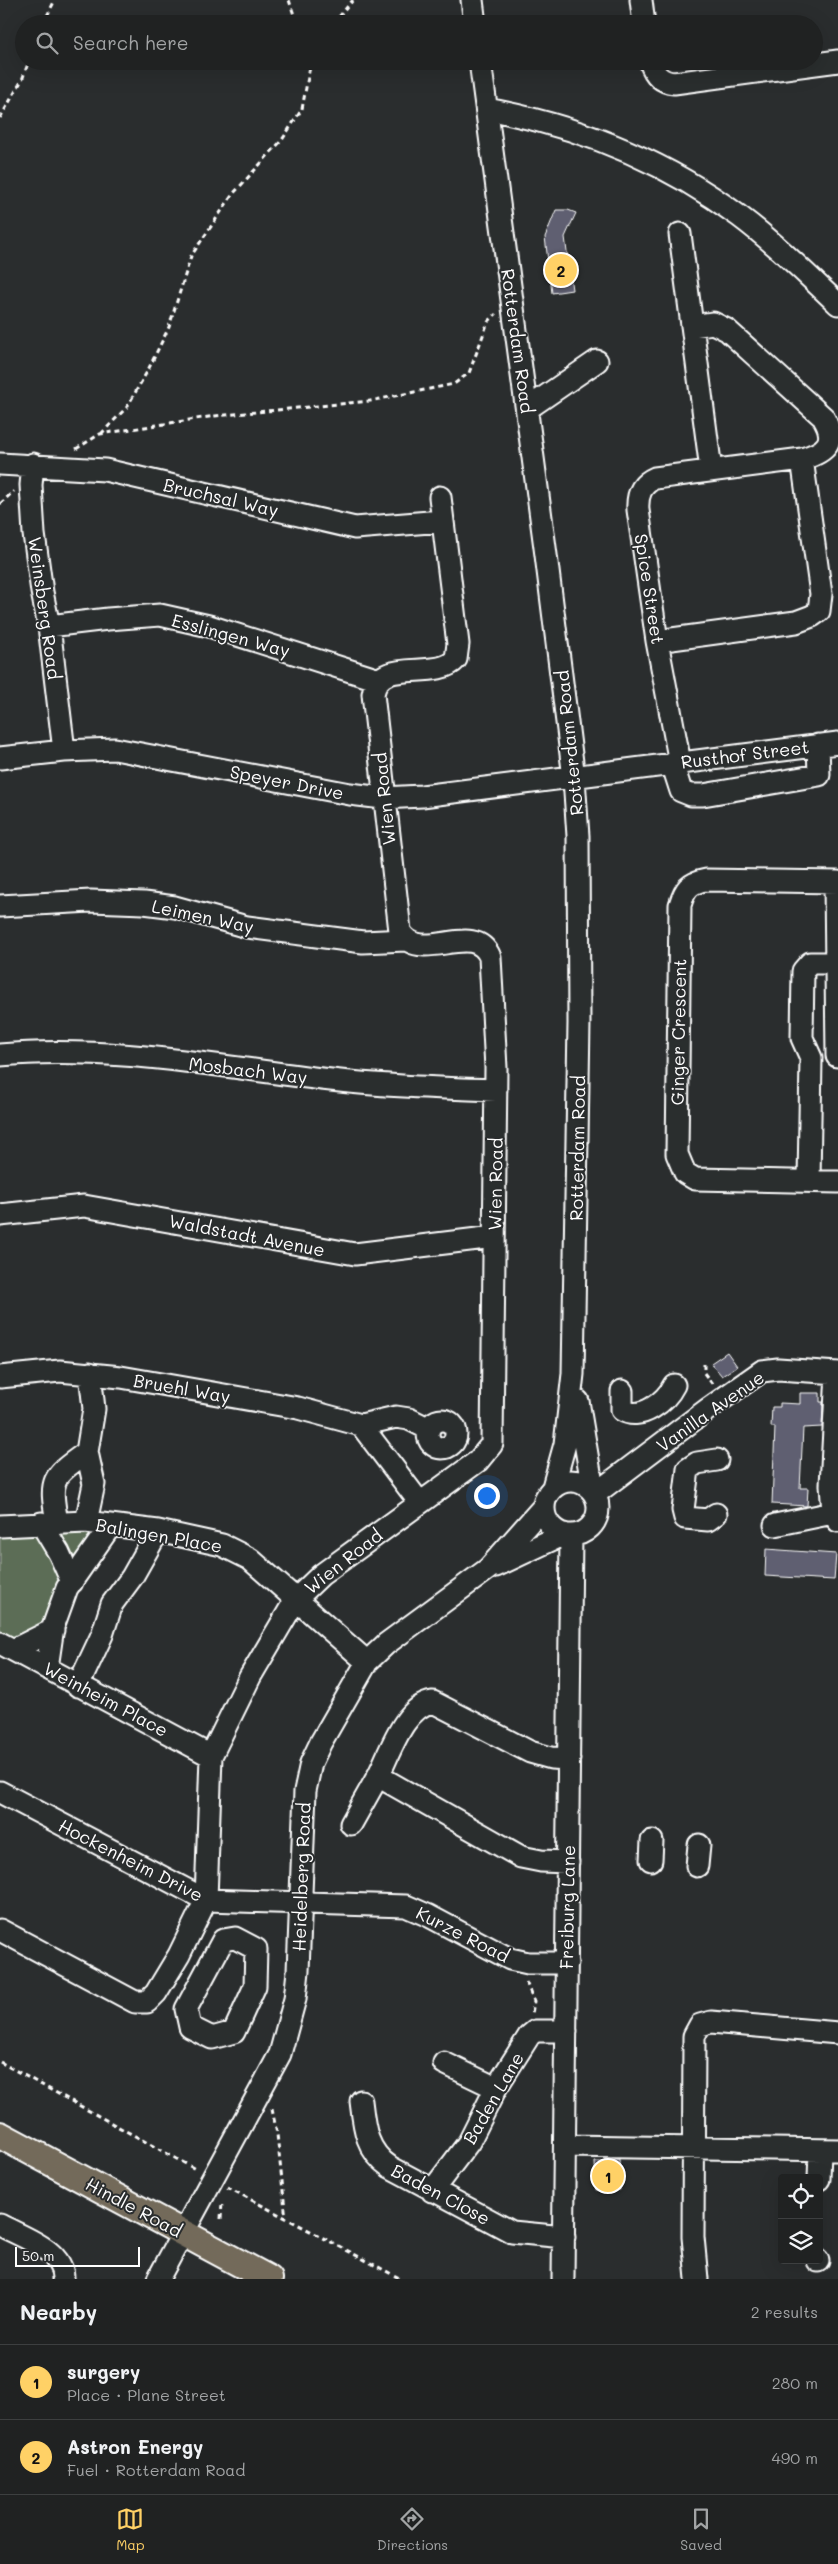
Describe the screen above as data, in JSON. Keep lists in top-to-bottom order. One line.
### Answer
{"streets":{"main road":["Hindle Road"],"street":["Rotterdam Road","Bruchsal Way","Spice Street","Weinsberg Road","Esslingen Way","Rusthof Street","Speyer Drive","Wien Road","Leimen Way","Ginger Crescent","Mosbach Way","Waldstadt Avenue","Bruehl Way","Vanilla Avenue","Balingen Place","Weinheim Place","Hockenheim Drive","Heidelberg Road","Freiburg Lane","Kurze Road","Baden Lane","Baden Close"]},"crossings":[["Rotterdam Road","Rusthof Street"],["Rotterdam Road","Speyer Drive"],["Rotterdam Road","Vanilla Avenue"],["Rotterdam Road","Heidelberg Road"],["Rotterdam Road","Freiburg Lane"],["Bruchsal Way","Weinsberg Road"],["Spice Street","Rusthof Street"],["Weinsberg Road","Esslingen Way"],["Weinsberg Road","Speyer Drive"],["Esslingen Way","Wien Road"],["Rusthof Street","Speyer Drive"],["Speyer Drive","Wien Road"],["Wien Road","Leimen Way"],["Wien Road","Mosbach Way"],["Wien Road","Waldstadt Avenue"],["Wien Road","Balingen Place"],["Wien Road","Weinheim Place"],["Wien Road","Hockenheim Drive"],["Vanilla Avenue","Heidelberg Road"],["Vanilla Avenue","Freiburg Lane"],["Balingen Place","Heidelberg Road"],["Hockenheim Drive","Heidelberg Road"],["Hockenheim Drive","Kurze Road"],["Heidelberg Road","Freiburg Lane"],["Heidelberg Road","Kurze Road"],["Heidelberg Road","Hindle Road"],["Freiburg Lane","Kurze Road"],["Freiburg Lane","Baden Lane"],["Freiburg Lane","Baden Close"],["Baden Lane","Baden Close"]],"scale_bar":"50 m","page":{"search":"Search here","pins":["2","1"],"scale":"50 m","heading":["Nearby","2 results"],"list":[{"mark":"1","name":"surgery","note":"Place · Plane Street","value":"280 m"},{"mark":"2","name":"Astron Energy","note":"Fuel · Rotterdam Road","value":"490 m"}],"nav":["Map","Directions","Saved"]}}
